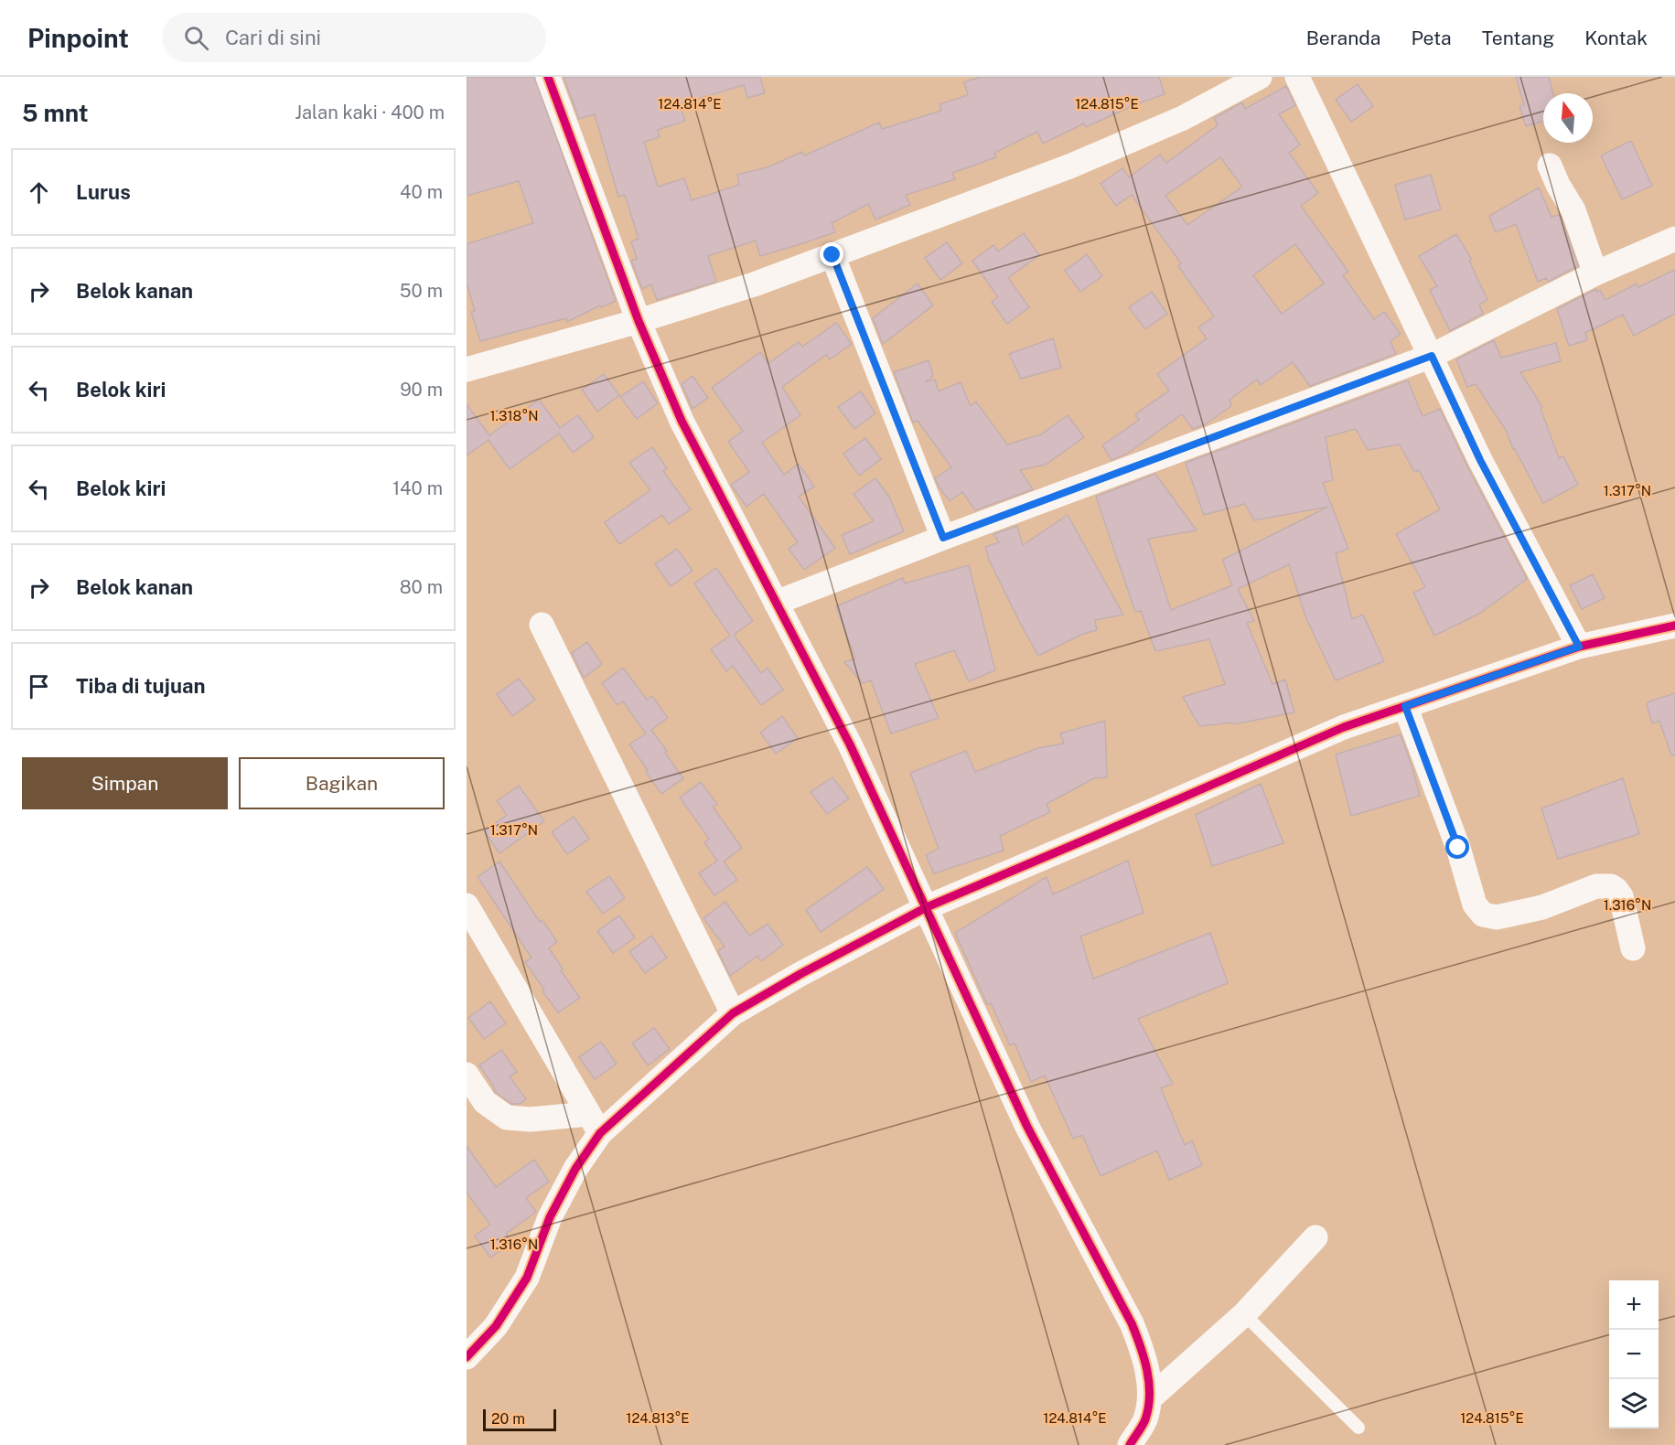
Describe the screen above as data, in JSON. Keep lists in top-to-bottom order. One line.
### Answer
{"scale_bar":"20 m","north":"top","page":{"header":"Pinpoint","search":"Cari di sini","nav":["Beranda","Peta","Tentang","Kontak"],"heading":["5 mnt","Jalan kaki · 400 m"],"list":[["Lurus","40 m"],["Belok kanan","50 m"],["Belok kiri","90 m"],["Belok kiri","140 m"],["Belok kanan","80 m"],"Tiba di tujuan"],"buttons":["Simpan","Bagikan"],"map_buttons":["+","−"],"scale":"20 m"},"coordinates":["124.814°E","124.815°E","1.318°N","1.317°N","1.316°N","124.813°E"]}
